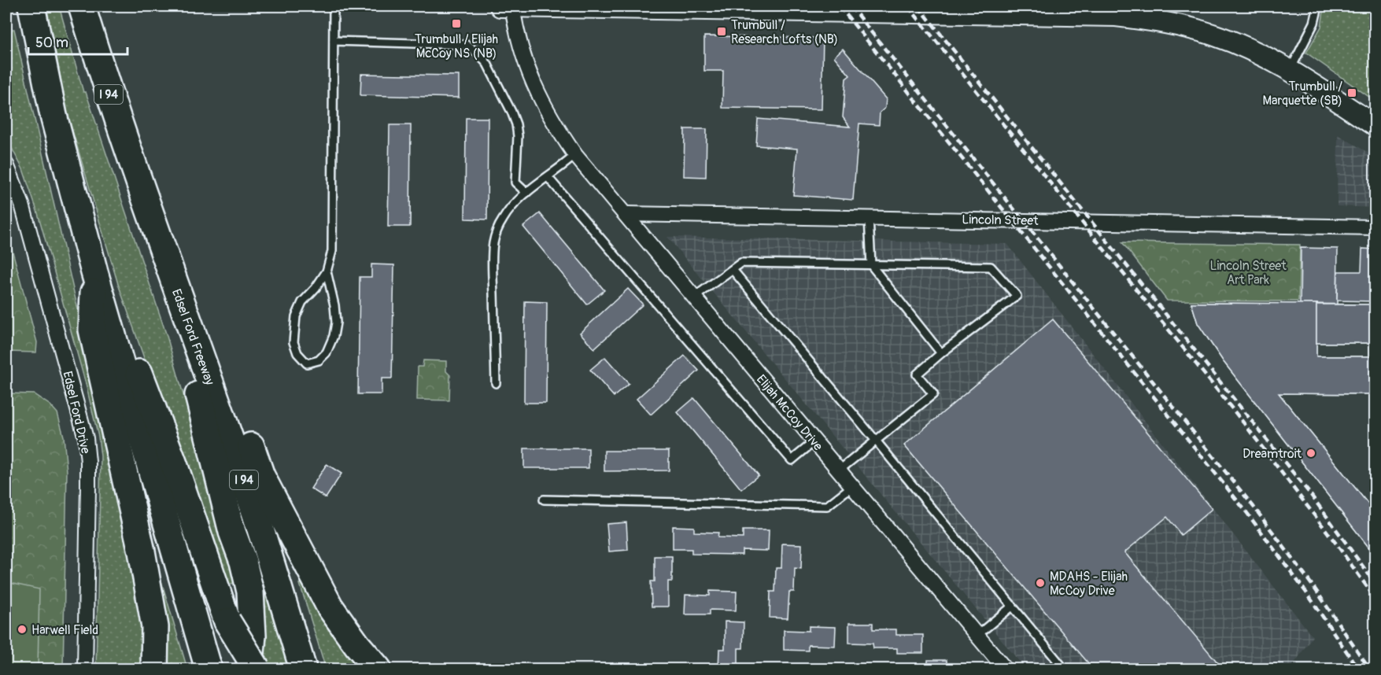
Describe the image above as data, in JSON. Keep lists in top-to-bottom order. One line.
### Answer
{"streets":{"highway":["I 94","Edsel Ford Freeway"],"street":["Lincoln Street","Edsel Ford Drive","Elijah McCoy Drive"]},"crossings":[["Lincoln Street","Elijah McCoy Drive"]],"parks":["Lincoln Street Art Park"],"places":{"transit":["Trumbull / Elijah McCoy NS (NB)","Trumbull / Research Lofts (NB)","Trumbull / Marquette (SB)"],"other":["Dreamtroit","MDAHS - Elijah McCoy Drive","Harwell Field"]},"scale_bar":"50 m"}
